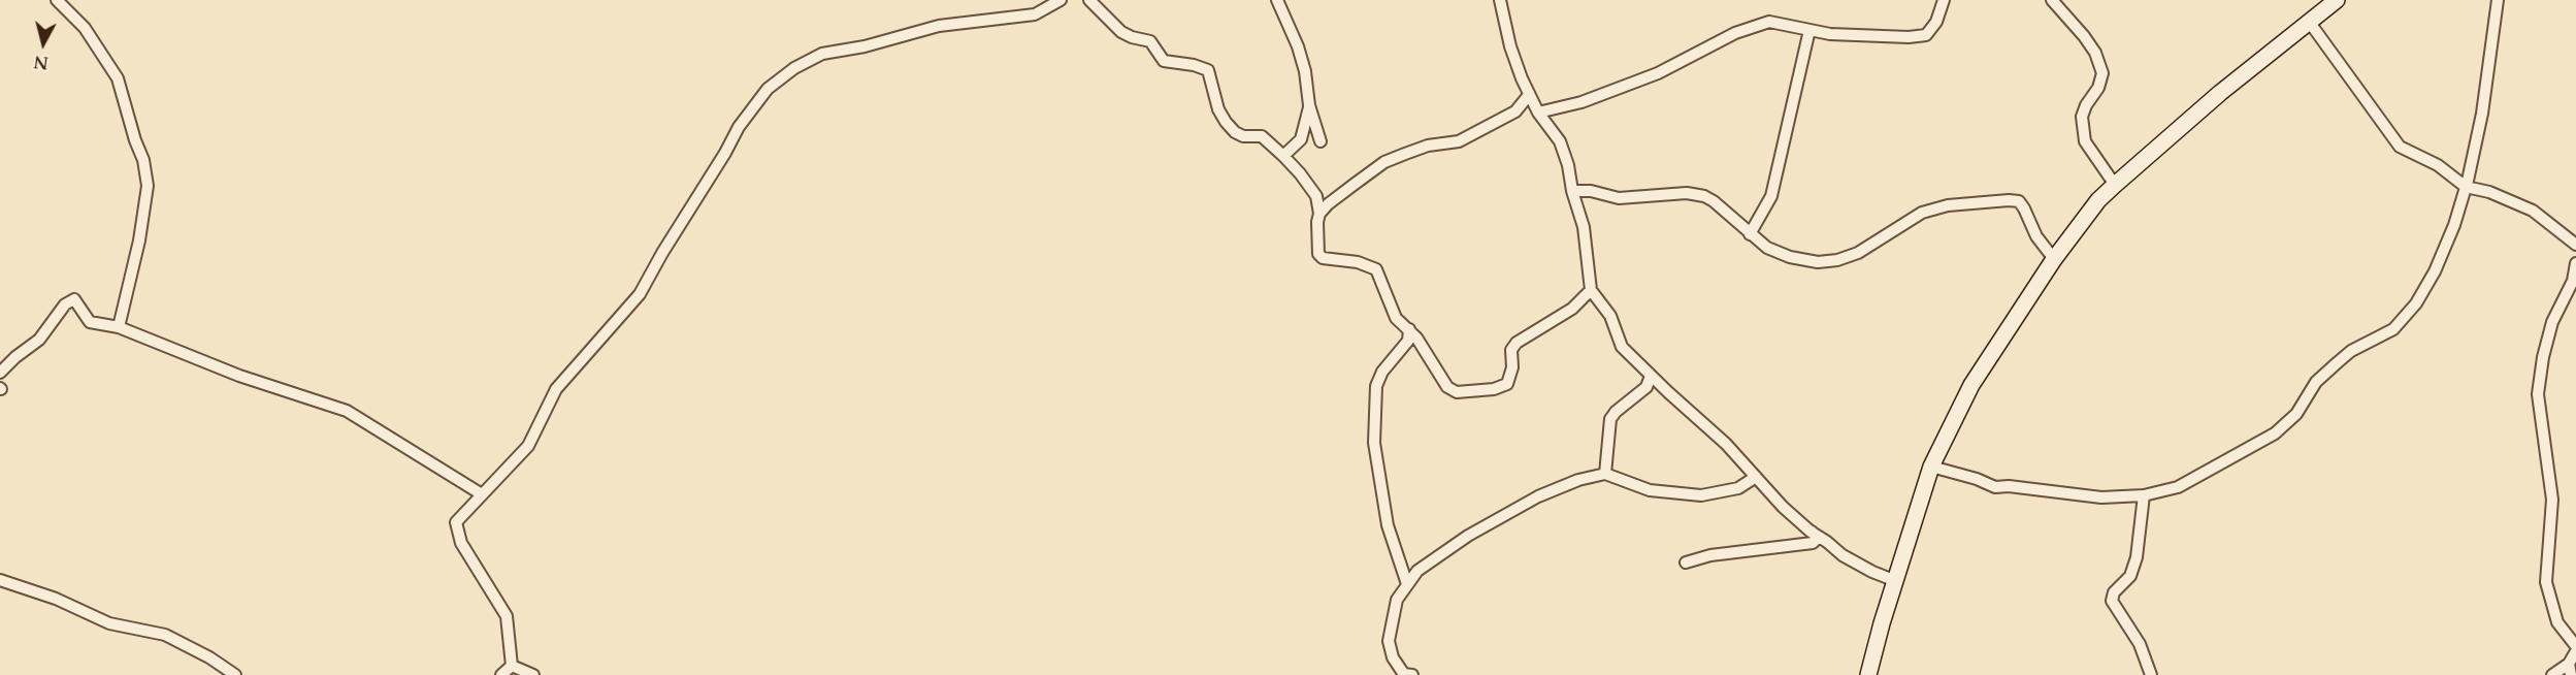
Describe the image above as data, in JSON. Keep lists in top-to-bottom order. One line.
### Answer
{"north":"bottom"}
